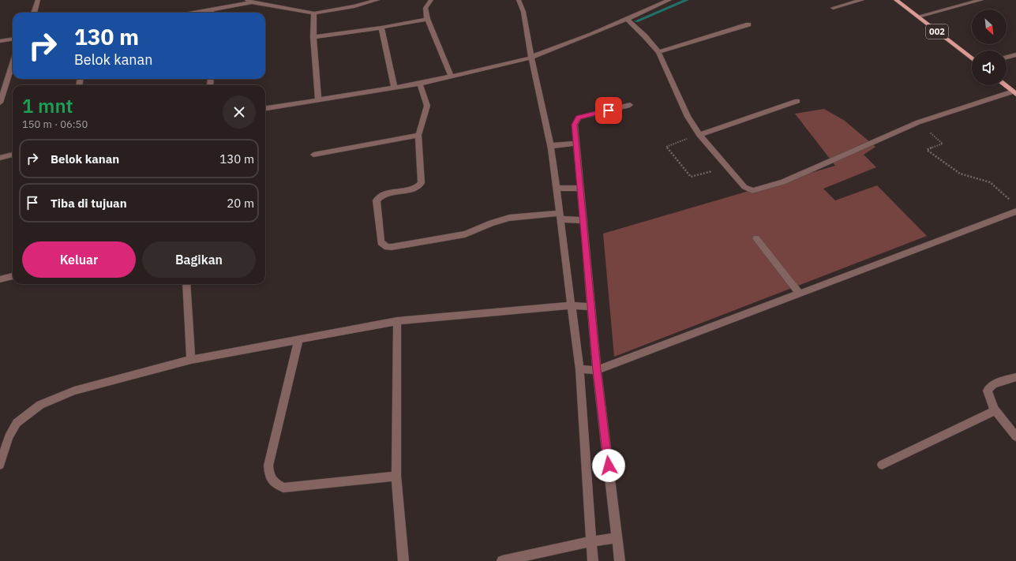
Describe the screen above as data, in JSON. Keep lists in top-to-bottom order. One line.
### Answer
{"streets":{"main road":["002"]},"north":"bottom right","page":{"turn":["130 m","Belok kanan"],"heading":["1 mnt","150 m · 06:50"],"list":[{"name":"Belok kanan","value":"130 m"},{"name":"Tiba di tujuan","value":"20 m"}],"buttons":["Keluar","Bagikan"]}}
